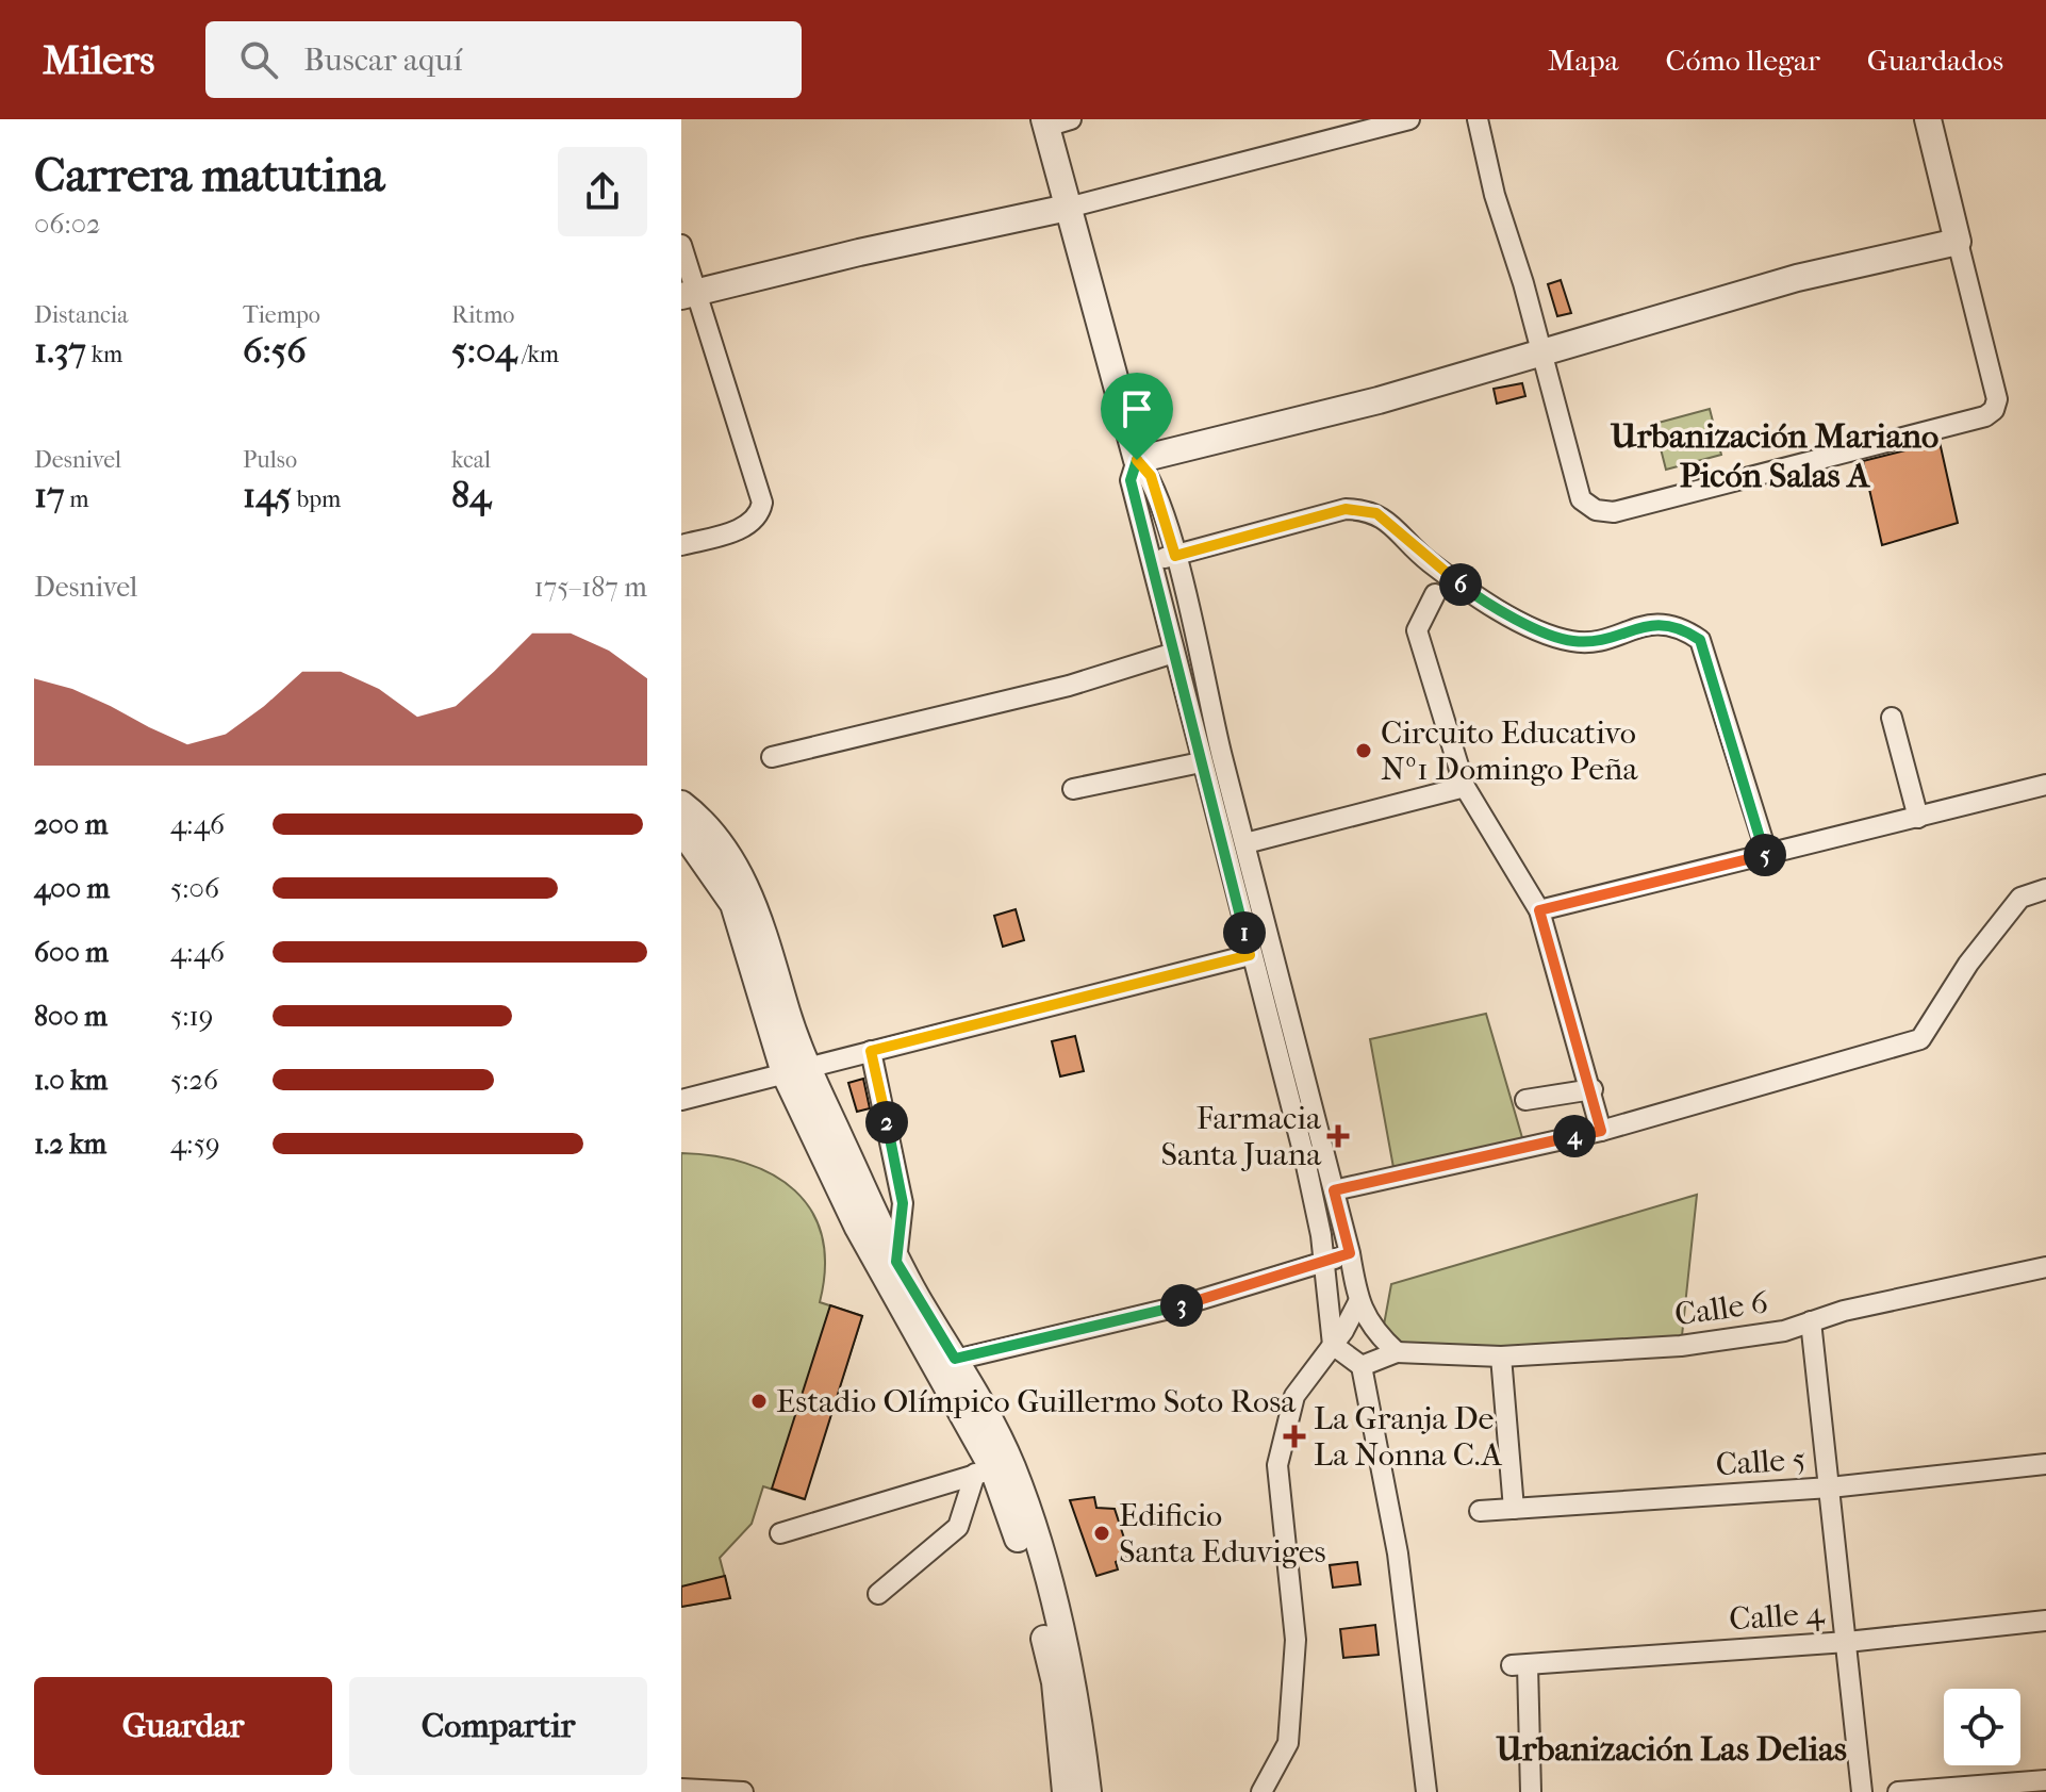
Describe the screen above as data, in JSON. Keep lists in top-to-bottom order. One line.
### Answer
{"streets":{"street":["Calle 6","Calle 5","Calle 4"]},"districts":["Urbanización Mariano Picón Salas A","Urbanización Las Delias"],"places":{"other":["Circuito Educativo Nº1 Domingo Peña","Estadio Olímpico Guillermo Soto Rosa","Edificio Santa Eduviges"],"health":["Farmacia Santa Juana","La Granja De La Nonna C.A"]},"page":{"header":"Milers","search":"Buscar aquí","nav":["Mapa","Cómo llegar","Guardados"],"heading":["Carrera matutina","06:02"],"stats":[["Distancia","1.37 km"],["Tiempo","6:56"],["Ritmo","5:04 /km"],["Desnivel","17 m"],["Pulso","145 bpm"],["kcal","84"]],"chart":["Desnivel","175–187 m"],"pins":["6","5","1","2","4","3"],"list":[{"name":"200 m","note":"4:46"},{"name":"400 m","note":"5:06"},{"name":"600 m","note":"4:46"},{"name":"800 m","note":"5:19"},{"name":"1.0 km","note":"5:26"},{"name":"1.2 km","note":"4:59"}],"buttons":["Guardar","Compartir"]}}
